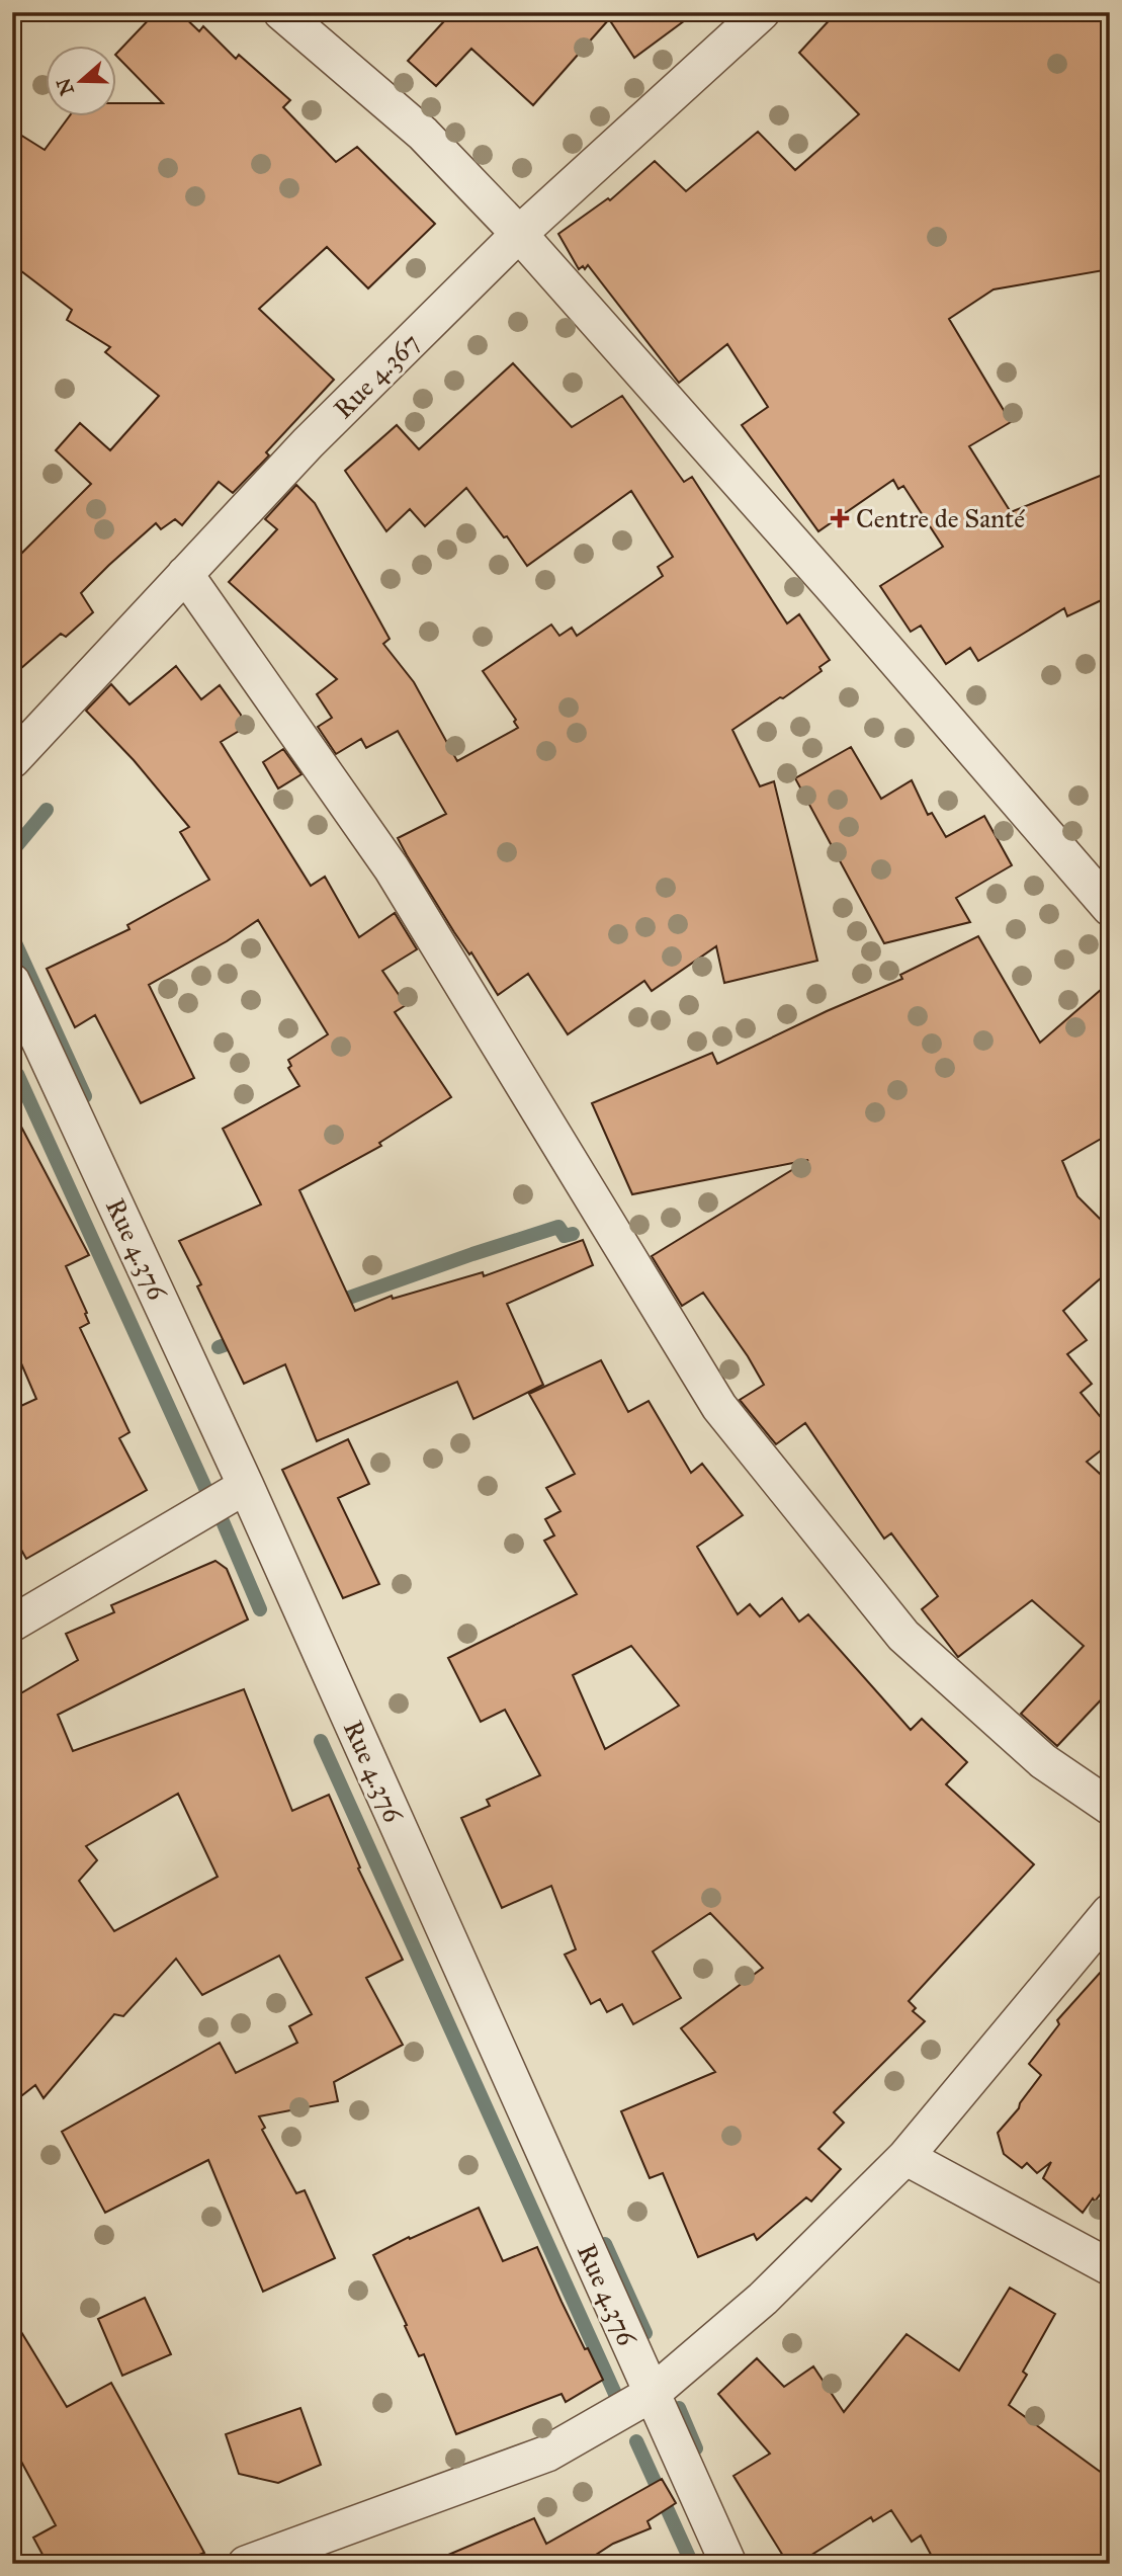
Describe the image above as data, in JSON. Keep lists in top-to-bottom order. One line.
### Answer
{"streets":{"street":["Rue 4.367","Rue 4.376"]},"places":{"health":["Centre de Santé"]},"north":"left"}
